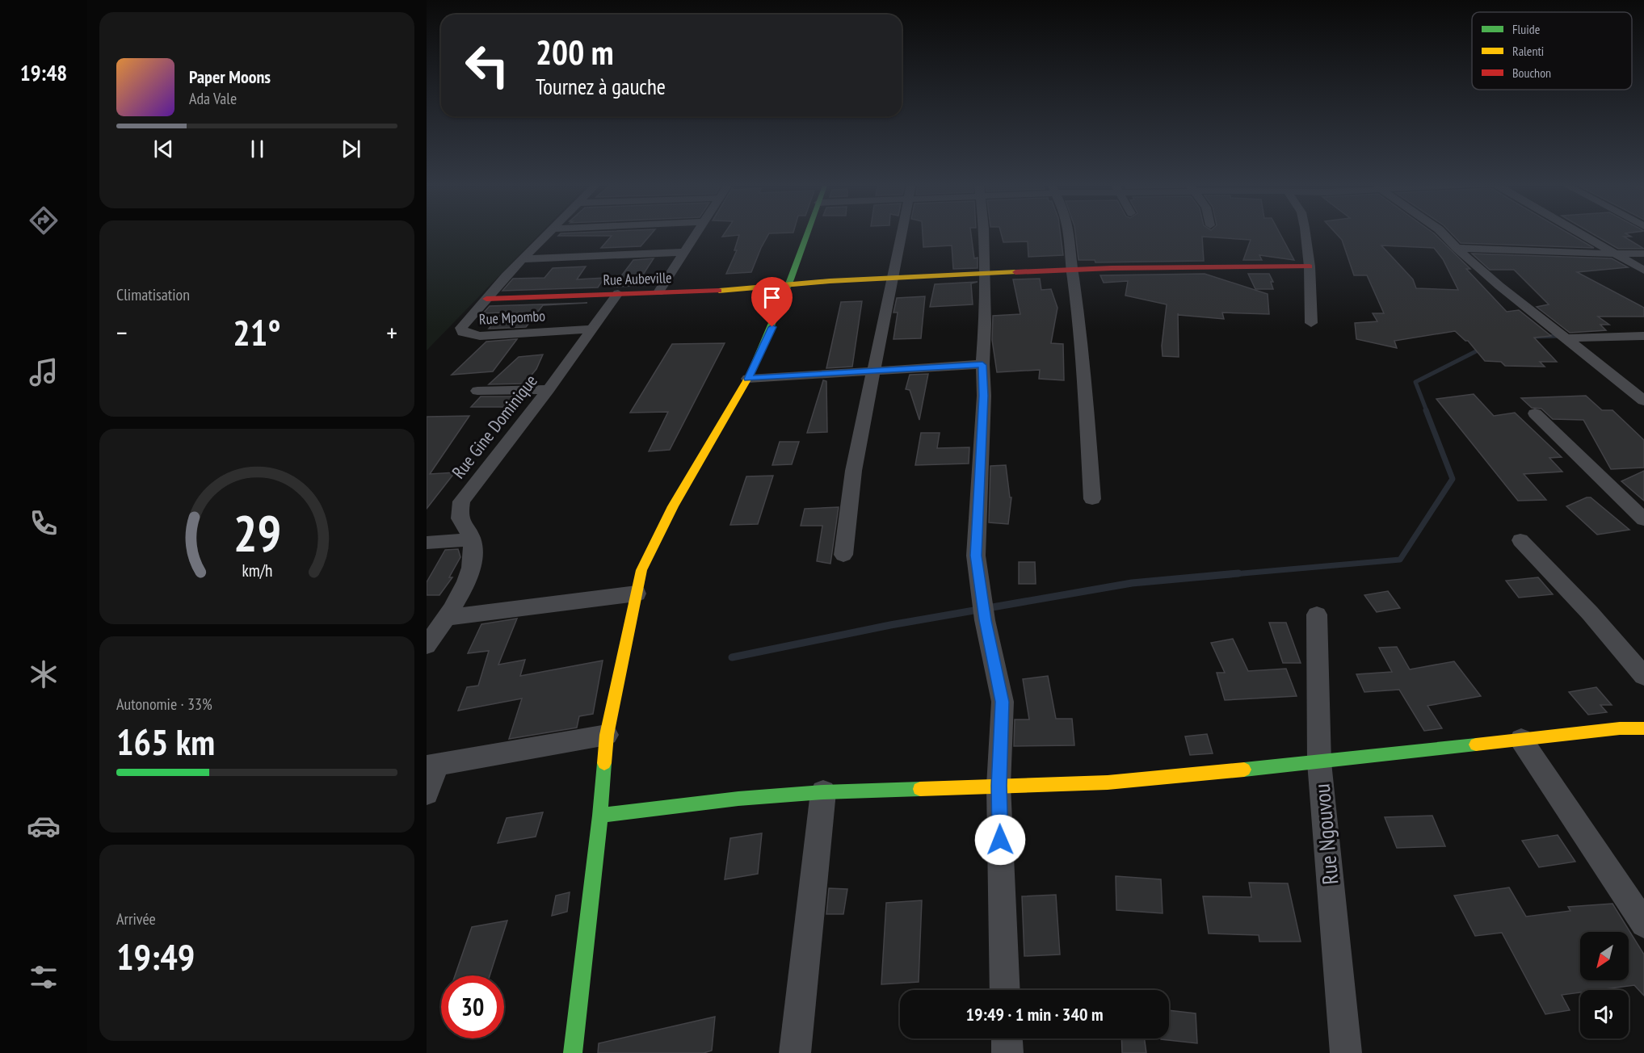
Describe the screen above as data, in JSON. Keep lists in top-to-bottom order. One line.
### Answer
{"streets":{"street":["Rue Aubeville","Rue Mpombo","Rue Gine Dominique","Rue Ngouvou"]},"crossings":[["Rue Aubeville","Rue Mpombo"],["Rue Aubeville","Rue Gine Dominique"],["Rue Mpombo","Rue Gine Dominique"]],"legend":["Fluide","Ralenti","Bouchon"],"north":"bottom left","page":{"tabs":"19:48","turn":["200 m","Tournez à gauche"],"song":["Paper Moons","Ada Vale"],"tile":["Climatisation",["Autonomie · 33%","165 km"],["Arrivée","19:49"]],"heat":["−","21°","+"],"limit":"30","trip":"19:49 · 1 min · 340 m","gauge":["29","km/h"]}}
